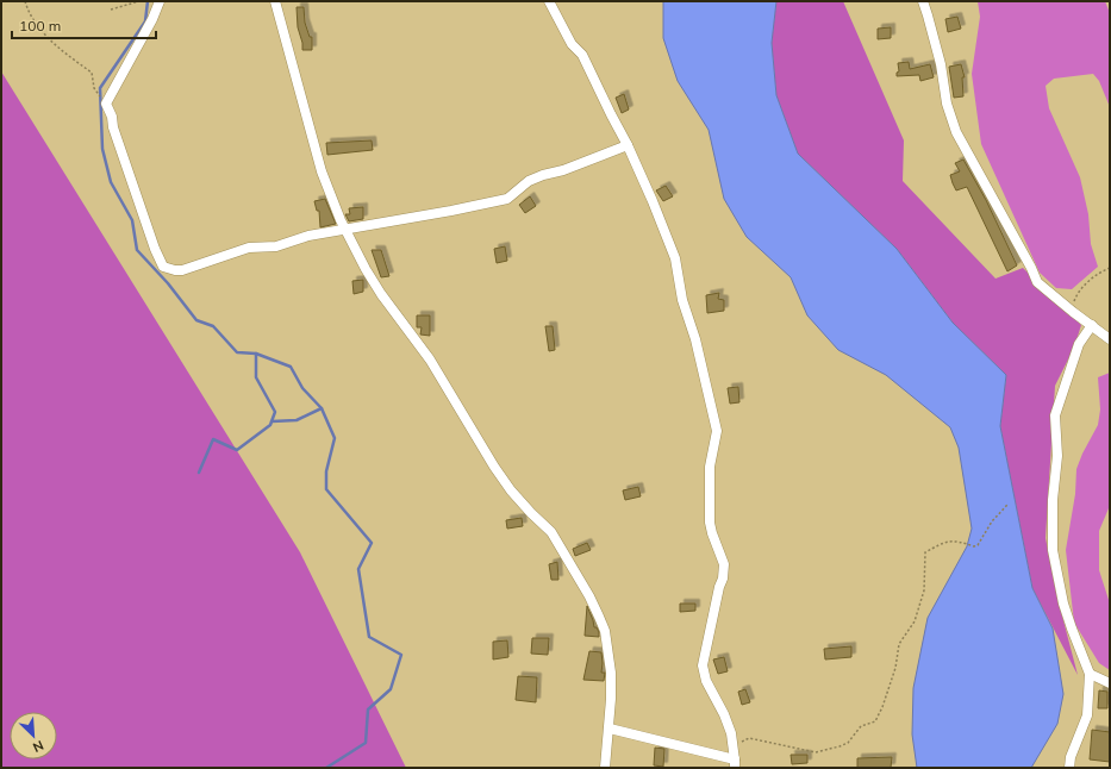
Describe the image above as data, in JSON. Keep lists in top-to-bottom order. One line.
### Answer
{"scale_bar":"100 m","north":"bottom right"}
